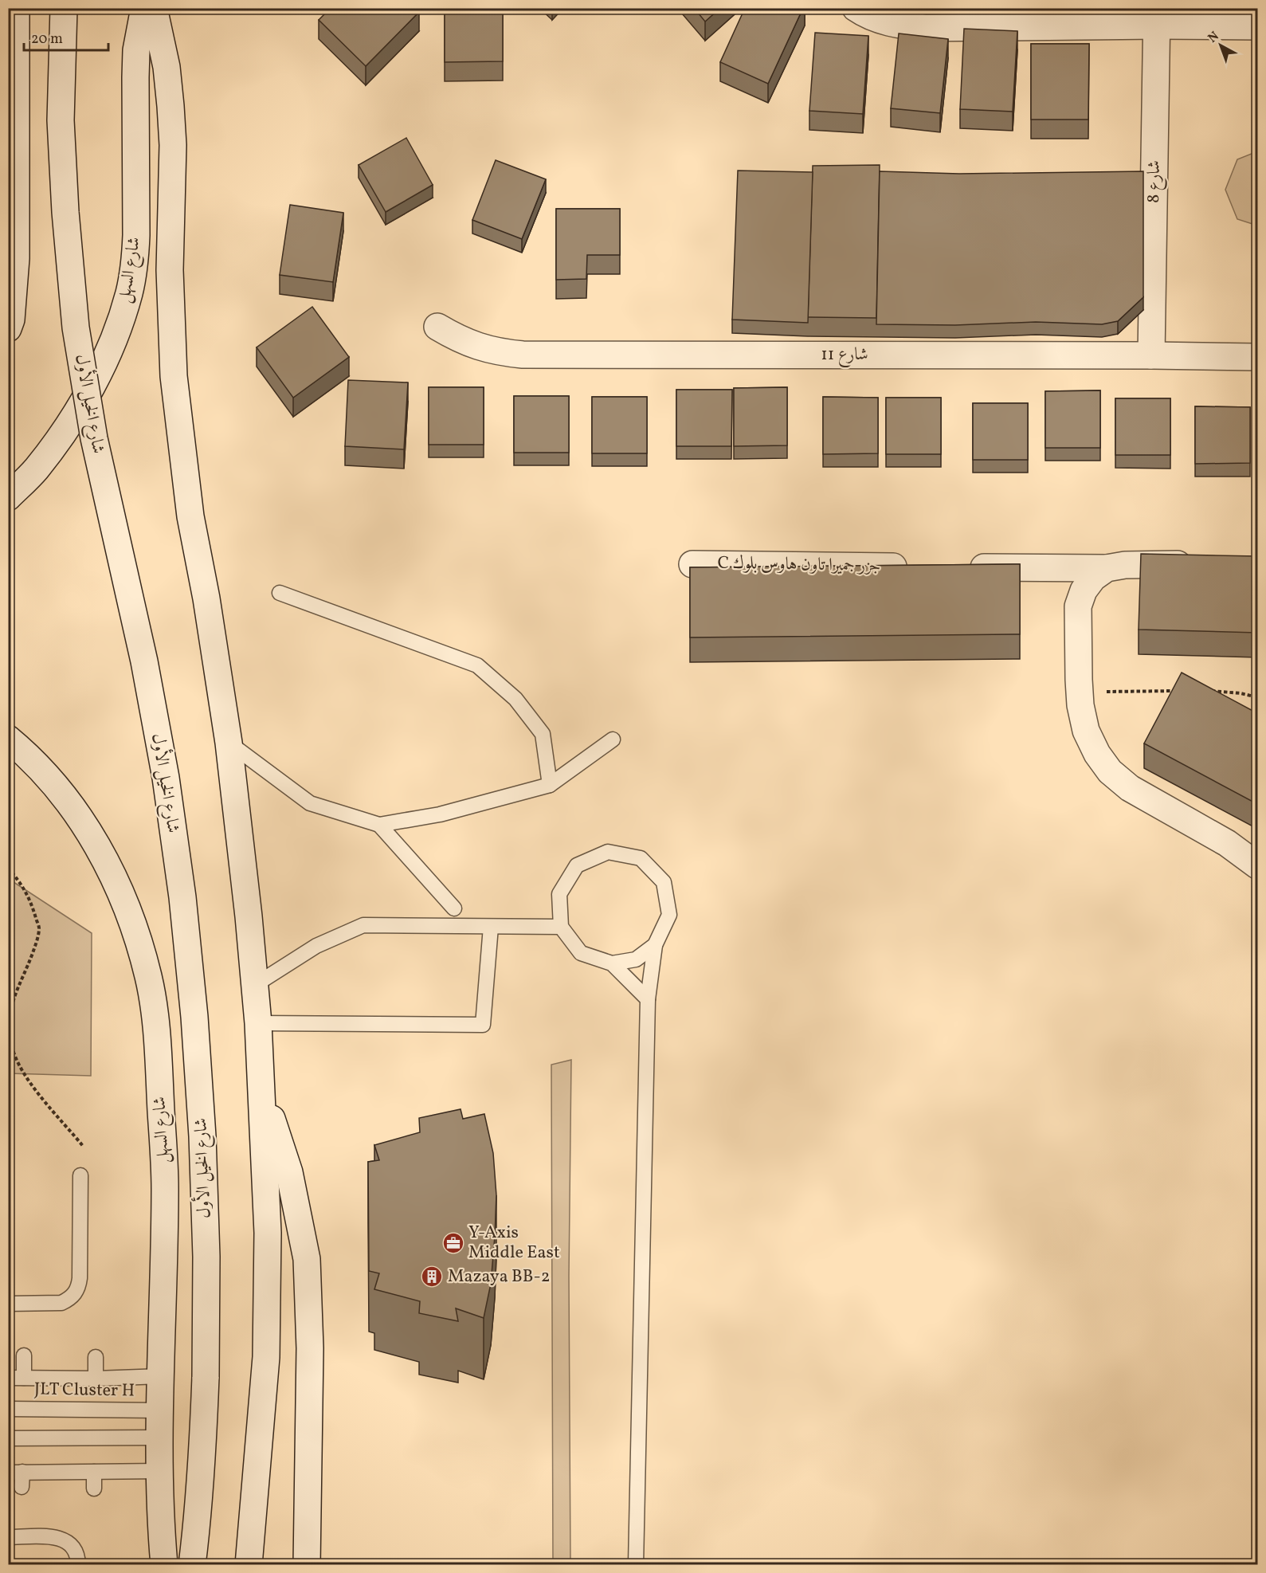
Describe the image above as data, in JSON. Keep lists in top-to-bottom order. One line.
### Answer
{"streets":{"main road":["شارع 8","شارع السهل","شارع 11","شارع الخيل الأول","C جزر جميرا تاون هاوس بلوك"],"lane":["JLT Cluster H"]},"crossings":[["شارع 8","شارع 11"],["شارع السهل","JLT Cluster H"]],"places":{"office":["Y-Axis Middle East"],"building":["Mazaya BB-2"]},"scale_bar":"20 m","north":"top left"}
